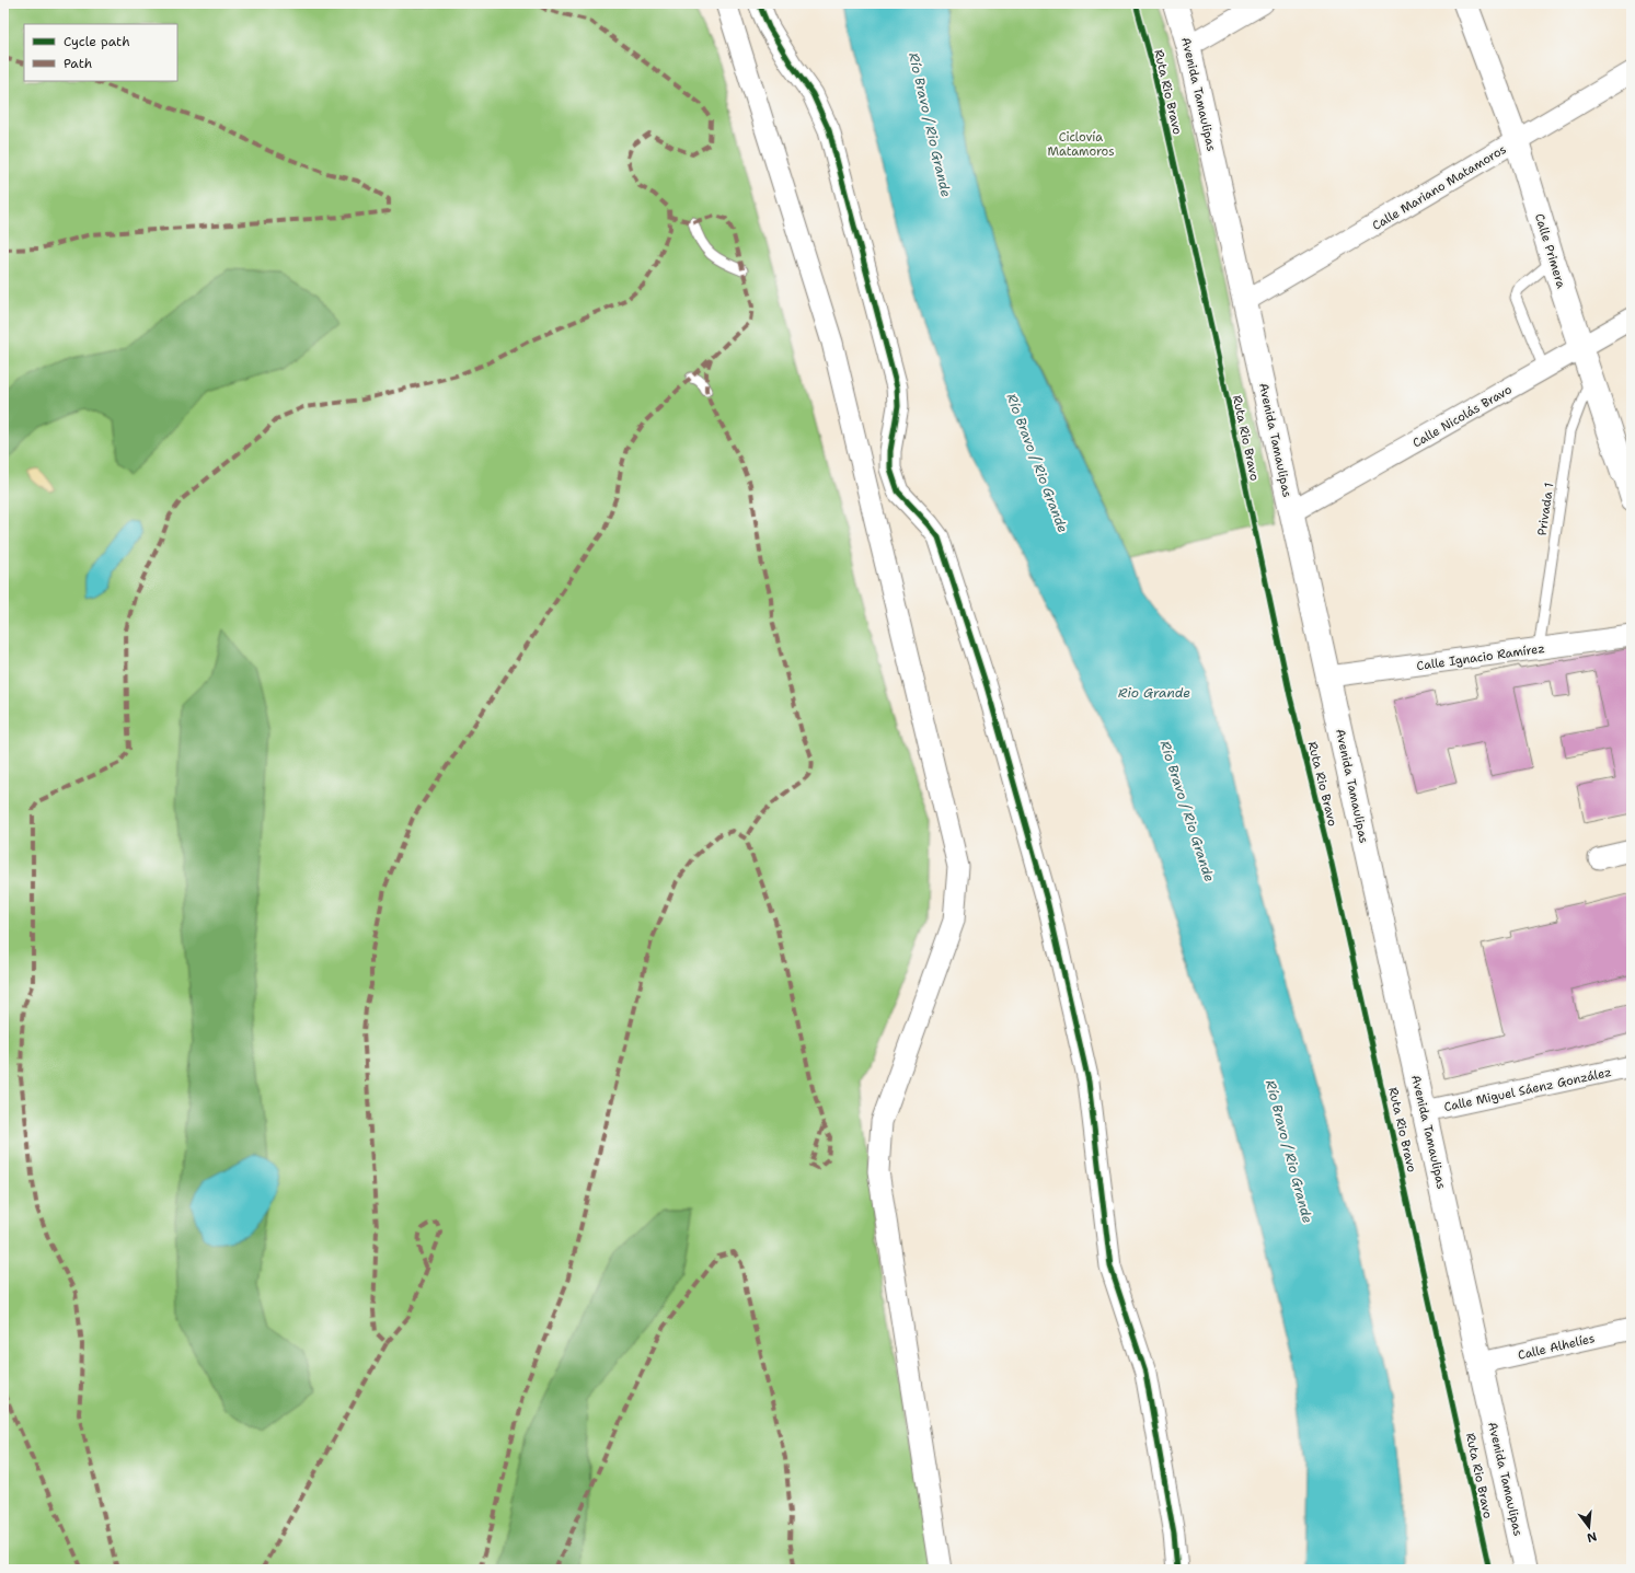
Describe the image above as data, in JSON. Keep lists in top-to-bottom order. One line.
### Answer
{"streets":{"street":["Avenida Tamaulipas","Calle Mariano Matamoros","Calle Primera","Calle Nicolás Bravo","Calle Ignacio Ramírez","Calle Miguel Sáenz González","Calle Alhelíes"],"lane":["Privada 1"],"cycle path":["Ruta Rio Bravo"]},"crossings":[["Avenida Tamaulipas","Calle Mariano Matamoros"],["Avenida Tamaulipas","Calle Nicolás Bravo"],["Avenida Tamaulipas","Calle Ignacio Ramírez"],["Avenida Tamaulipas","Calle Miguel Sáenz González"],["Avenida Tamaulipas","Calle Alhelíes"],["Calle Mariano Matamoros","Calle Primera"],["Calle Primera","Calle Nicolás Bravo"],["Calle Primera","Privada 1"],["Privada 1","Calle Ignacio Ramírez"]],"water":["Río Bravo / Rio Grande","Rio Grande"],"parks":["Ciclovía Matamoros"],"legend":["Cycle path","Path"],"north":"bottom"}
